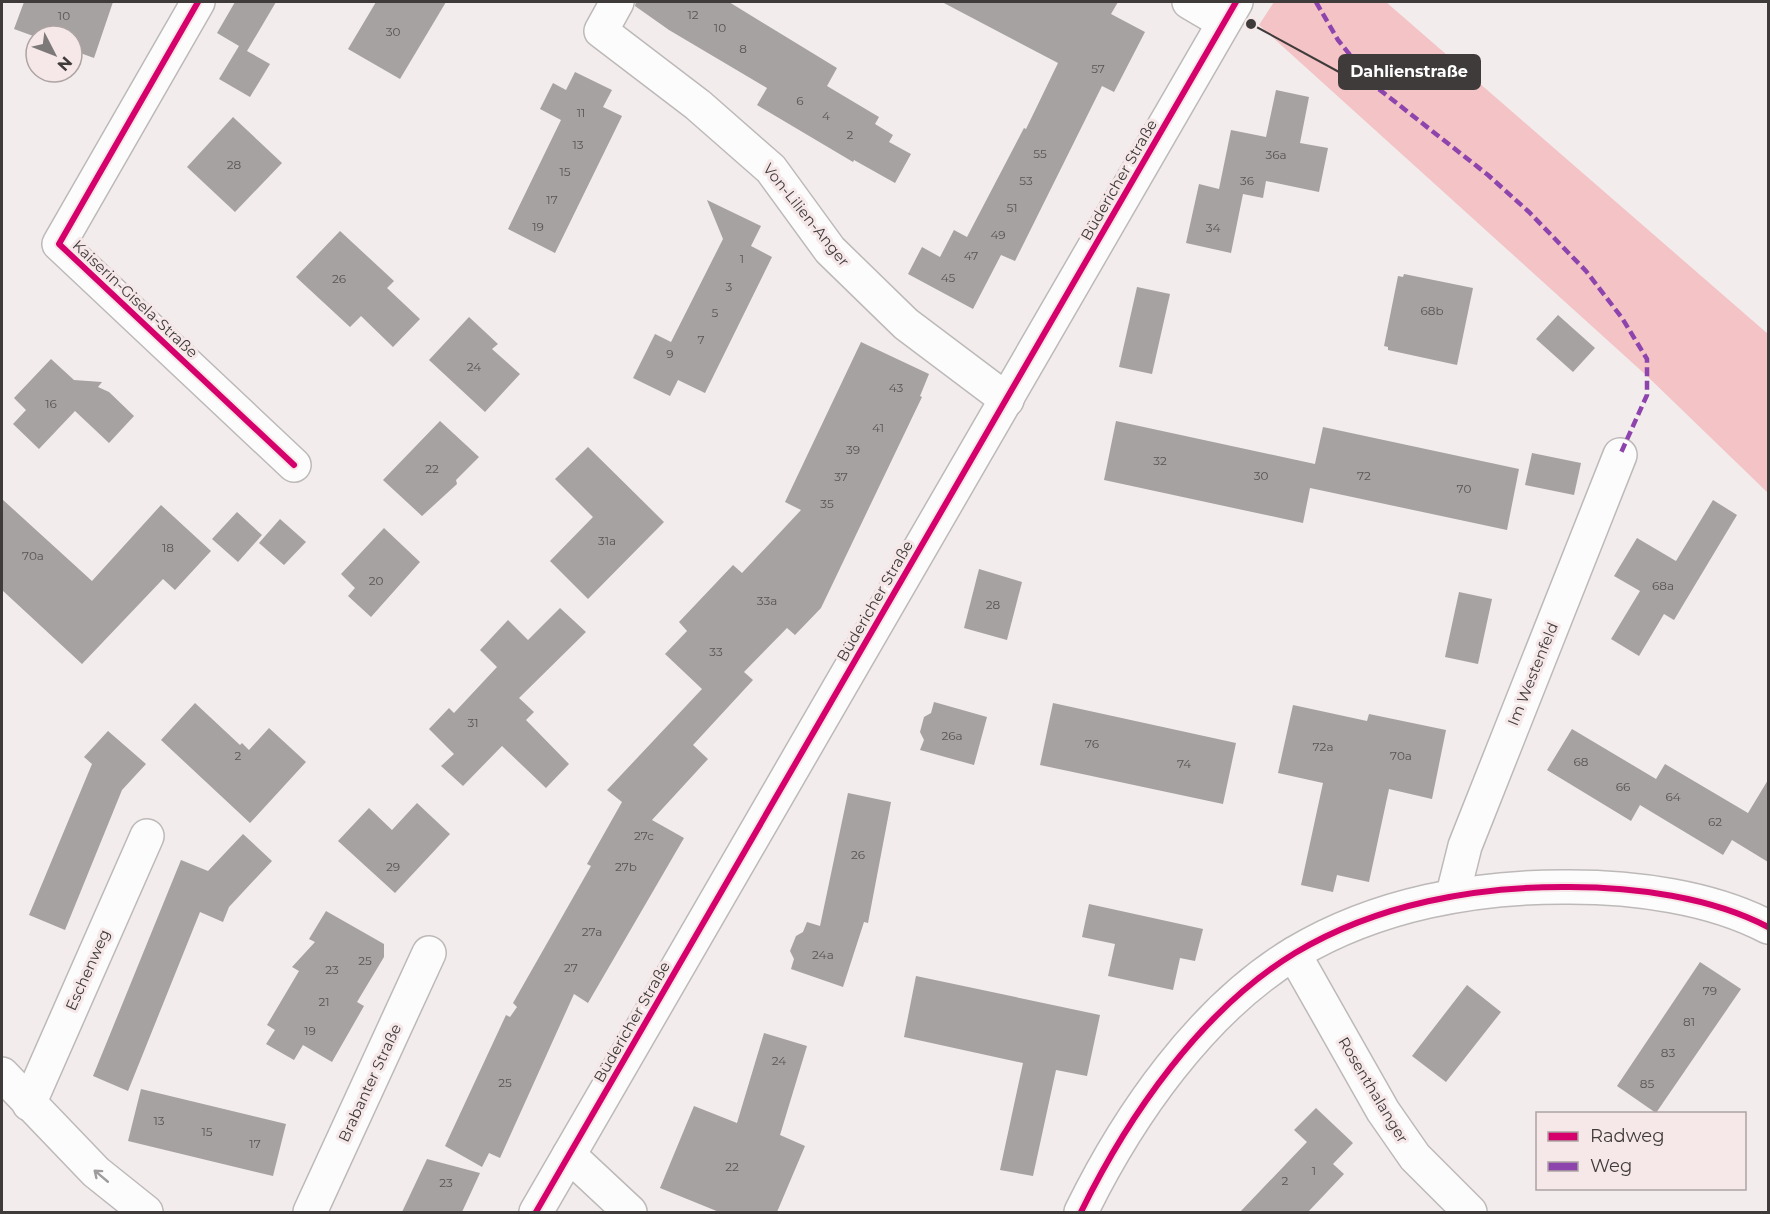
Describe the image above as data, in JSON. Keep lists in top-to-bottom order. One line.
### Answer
{"streets":{"street":["Büdericher Straße","Von-Lilien-Anger","Kaiserin-Gisela-Straße","Im Westenfeld","Eschenweg","Brabanter Straße","Rosenthalanger"]},"crossings":[["Büdericher Straße","Von-Lilien-Anger"]],"places":["Dahlienstraße"],"house_numbers":["12","10","10","30","8","57","6","11","4","2","13","55","36a","28","15","53","36","17","51","19","34","49","47","1","45","26","3","68b","5","7","9","24","43","16","41","39","32","22","30","72","37","70","35","31a","18","70a","20","68a","33a","28","33","31","26a","76","72a","2","70a","68","74","66","64","62","27c","26","29","27b","27a","24a","25","27","23","79","21","81","19","83","24","25","85","13","15","17","22","1","2","23"],"legend":["Radweg","Weg"],"north":"bottom right"}
